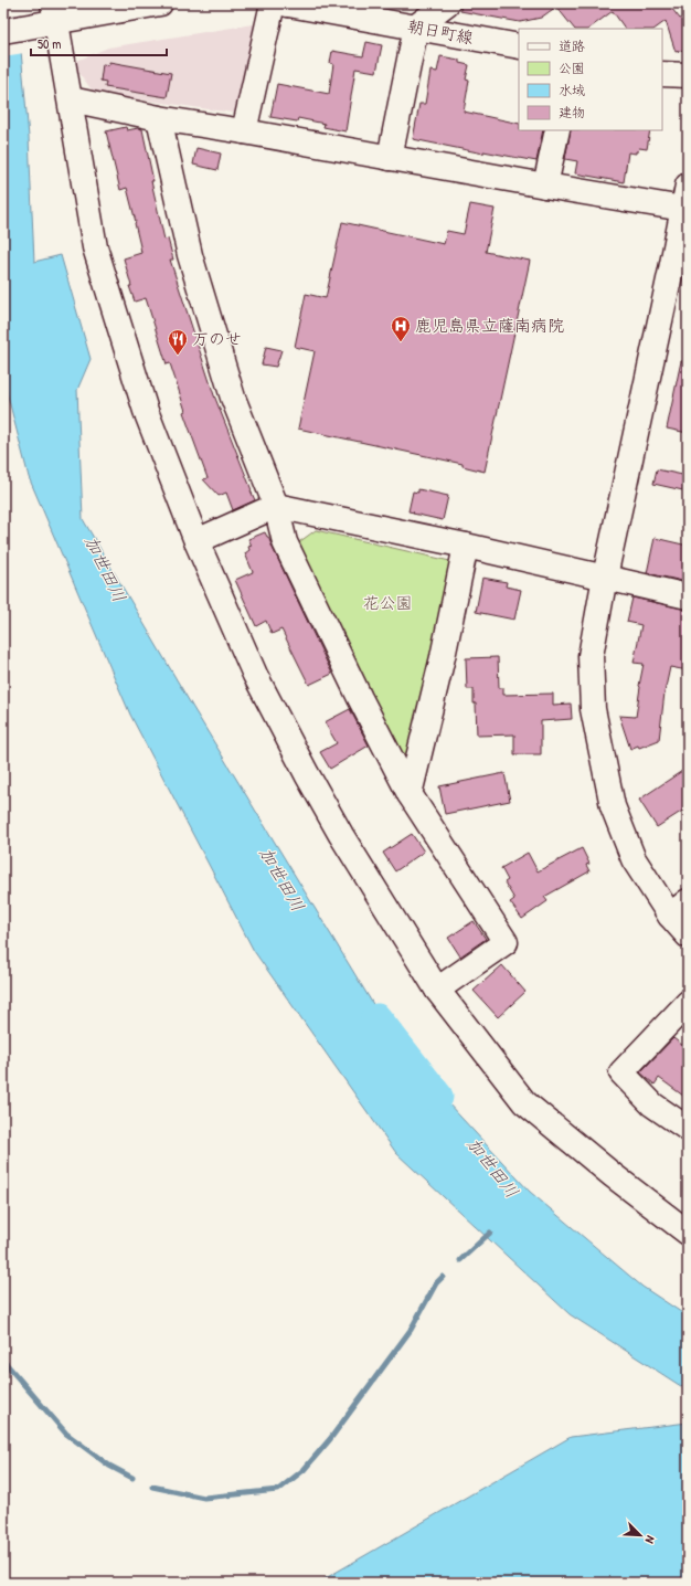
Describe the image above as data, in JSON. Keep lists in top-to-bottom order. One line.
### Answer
{"streets":{"street":["朝日町線"]},"water":["加世田川"],"parks":["花公園"],"places":{"hospital":["鹿児島県立薩南病院"],"restaurant":["万のせ"]},"legend":["道路","公園","水域","建物"],"scale_bar":"50 m","north":"bottom right"}
